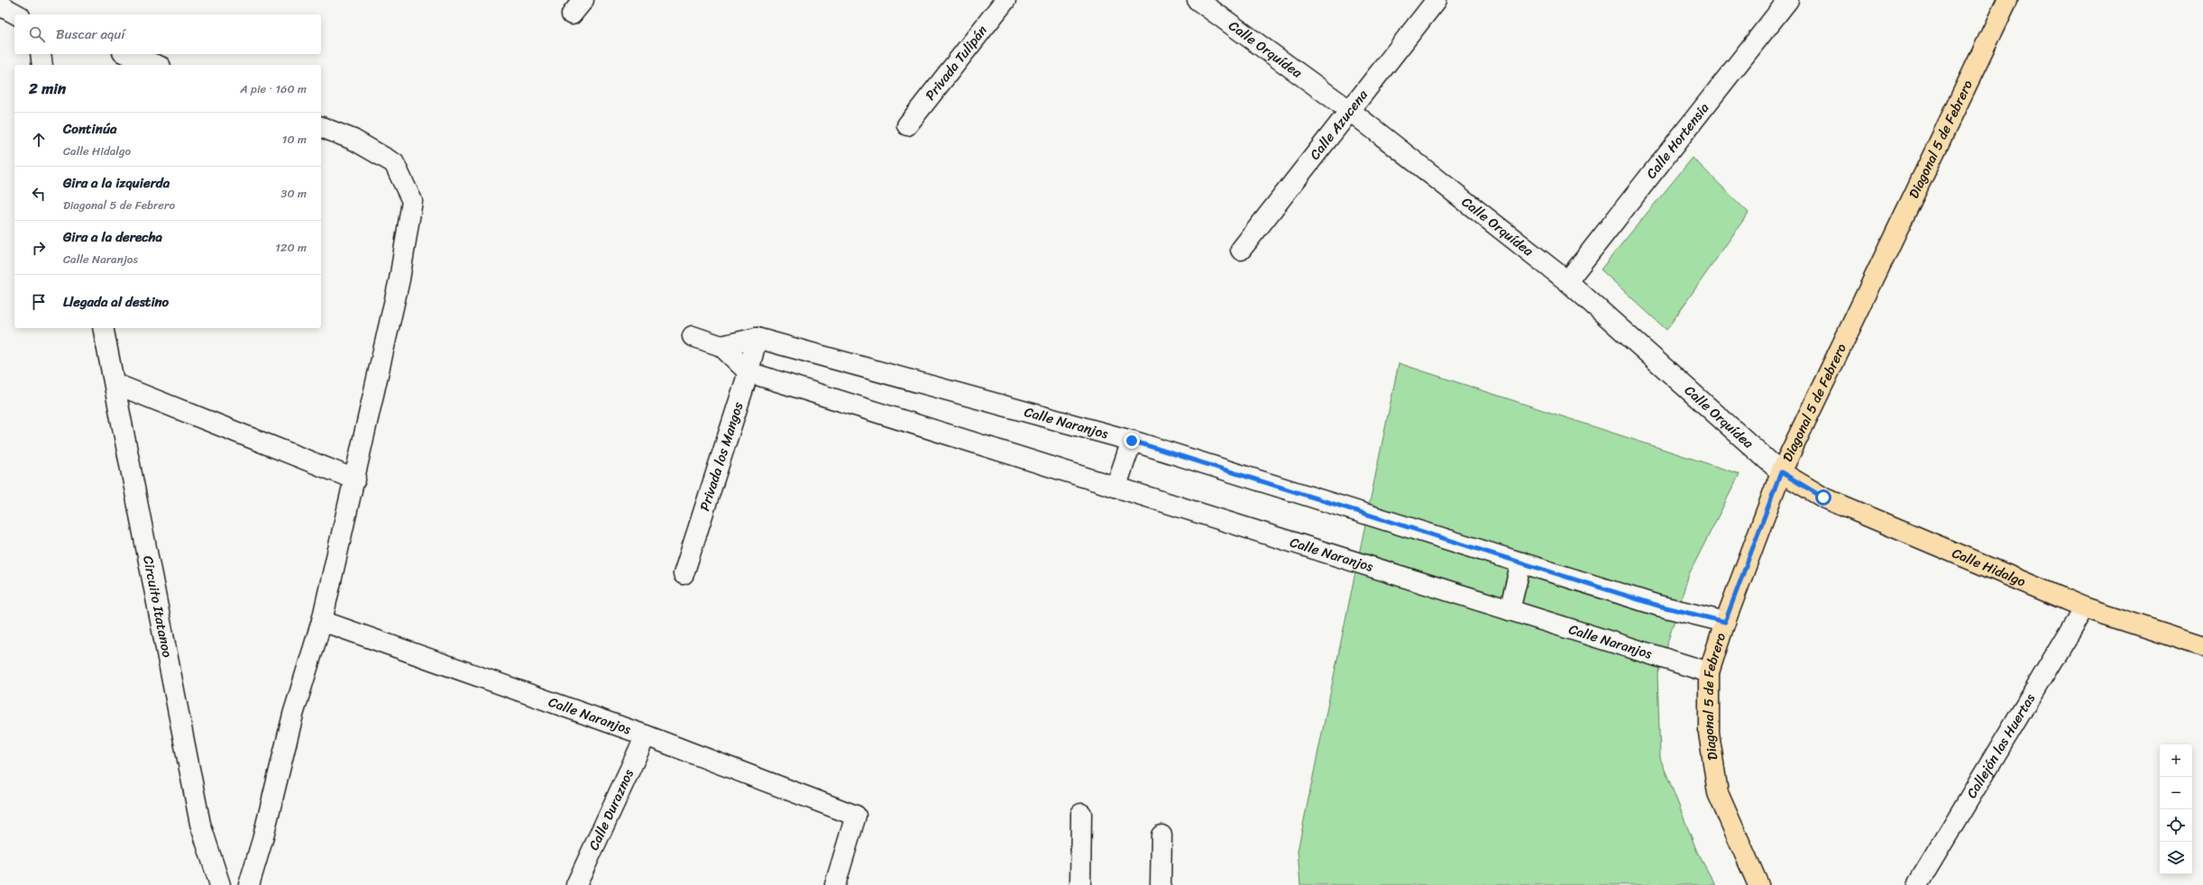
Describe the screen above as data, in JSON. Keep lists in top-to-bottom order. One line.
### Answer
{"streets":{"main road":["Diagonal 5 de Febrero","Calle Hidalgo"],"street":["Calle Orquídea","Privada Tulipán","Calle Azucena","Calle Hortensia","Calle Naranjos","Privada los Mangos","Circuito Itatanoo","Callejón las Huertas","Calle Duraznos"]},"crossings":[["Calle Orquídea","Calle Azucena"],["Calle Orquídea","Diagonal 5 de Febrero"],["Calle Orquídea","Calle Hortensia"],["Calle Orquídea","Calle Hidalgo"],["Diagonal 5 de Febrero","Calle Naranjos"],["Diagonal 5 de Febrero","Calle Hidalgo"],["Calle Naranjos","Privada los Mangos"],["Calle Naranjos","Calle Duraznos"],["Calle Hidalgo","Callejón las Huertas"]],"page":{"search":"Buscar aquí","heading":["2 min","A pie · 160 m"],"list":[["Continúa","Calle Hidalgo","10 m"],["Gira a la izquierda","Diagonal 5 de Febrero","30 m"],["Gira a la derecha","Calle Naranjos","120 m"],"Llegada al destino"],"map_buttons":["+","−"]}}
